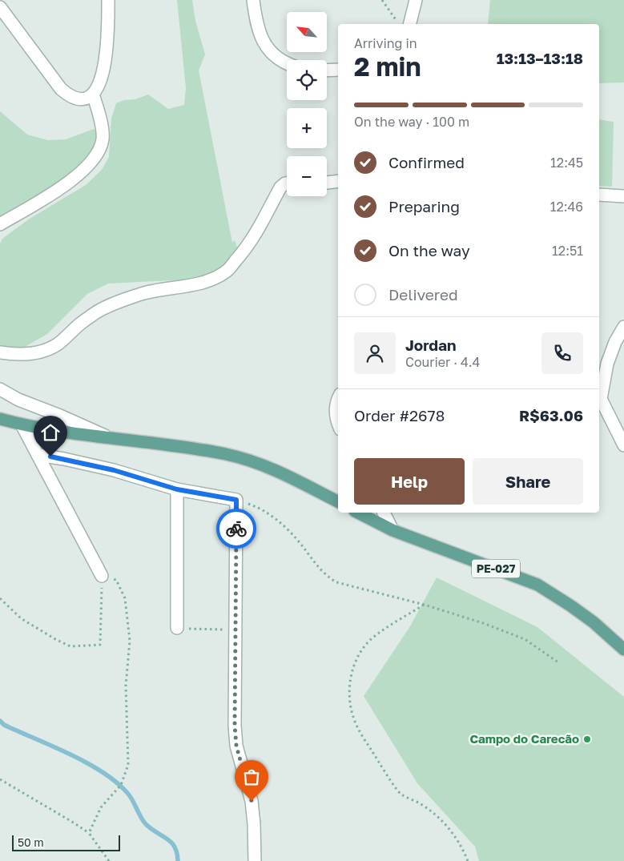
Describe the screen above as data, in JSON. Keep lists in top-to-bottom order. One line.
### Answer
{"streets":{"main road":["PE-027"]},"places":["Campo do Carecão"],"scale_bar":"50 m","north":"top left","page":{"map_buttons":["+","−"],"heading":["2 min","Arriving in","13:13–13:18"],"panel":["Jordan","Courier · 4.4","Order #2678","R$63.06"],"bar":"On the way · 100 m","list":[["Confirmed","12:45"],["Preparing","12:46"],["On the way","12:51"],"Delivered"],"buttons":["Help","Share"],"scale":"50 m"}}
